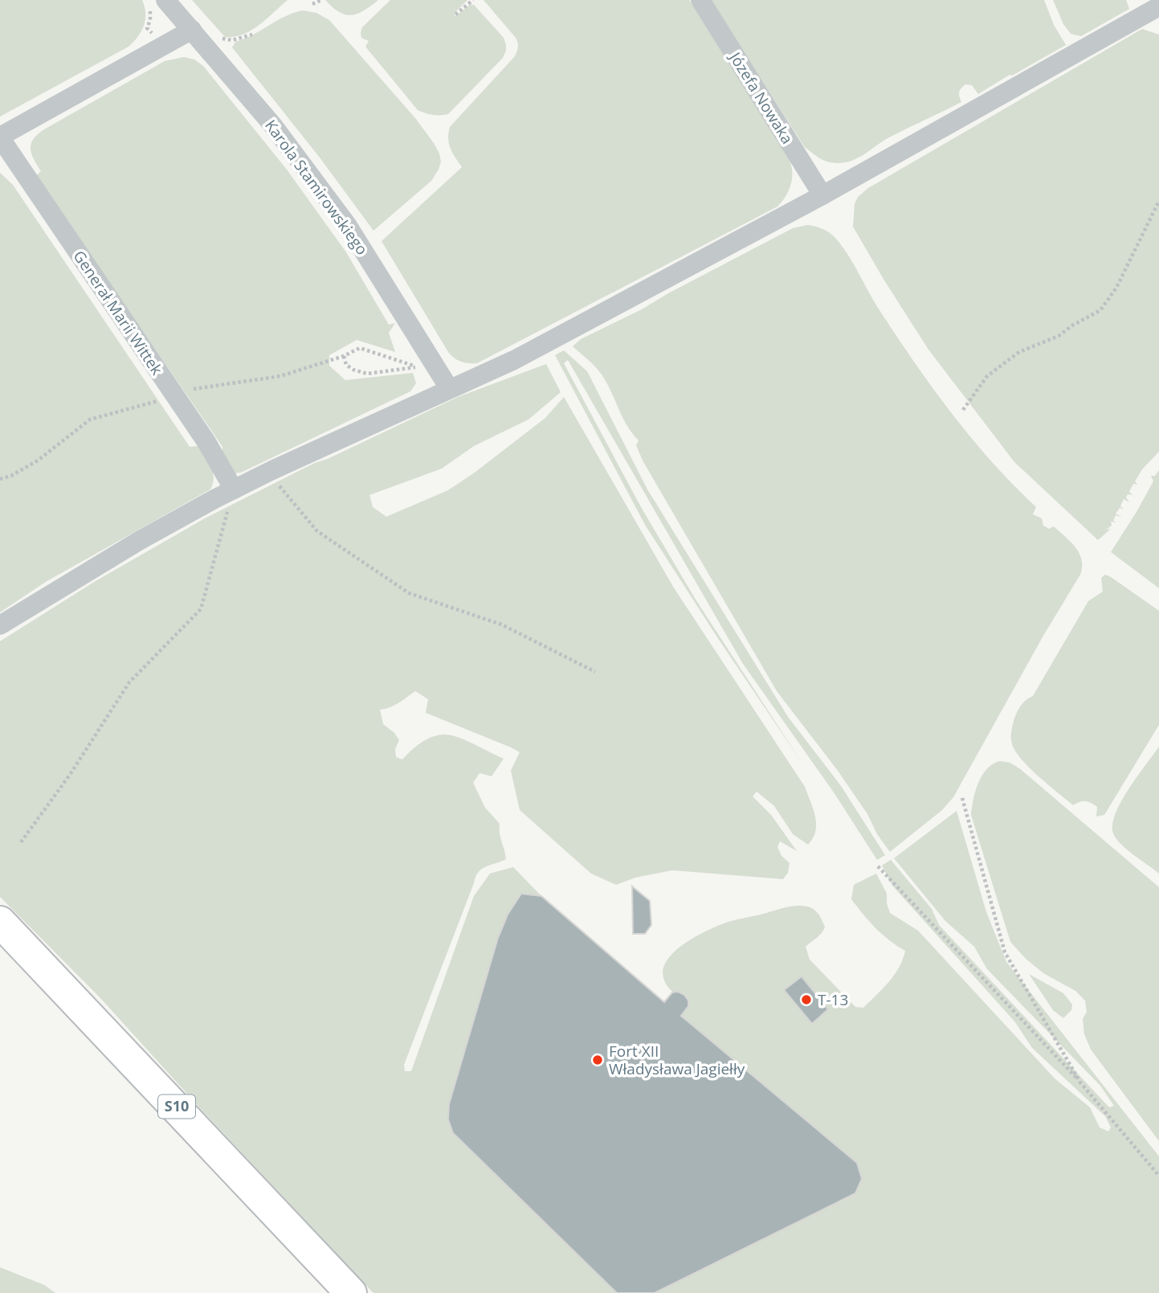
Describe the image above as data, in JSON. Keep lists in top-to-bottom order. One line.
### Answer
{"streets":{"highway":["S10"],"street":["Józefa Nowaka","Karola Stamirowskiego","Generał Marii Wittek"]},"crossings":[["Karola Stamirowskiego","Generał Marii Wittek"]],"places":["T-13","Fort XII Władysława Jagiełły"]}
